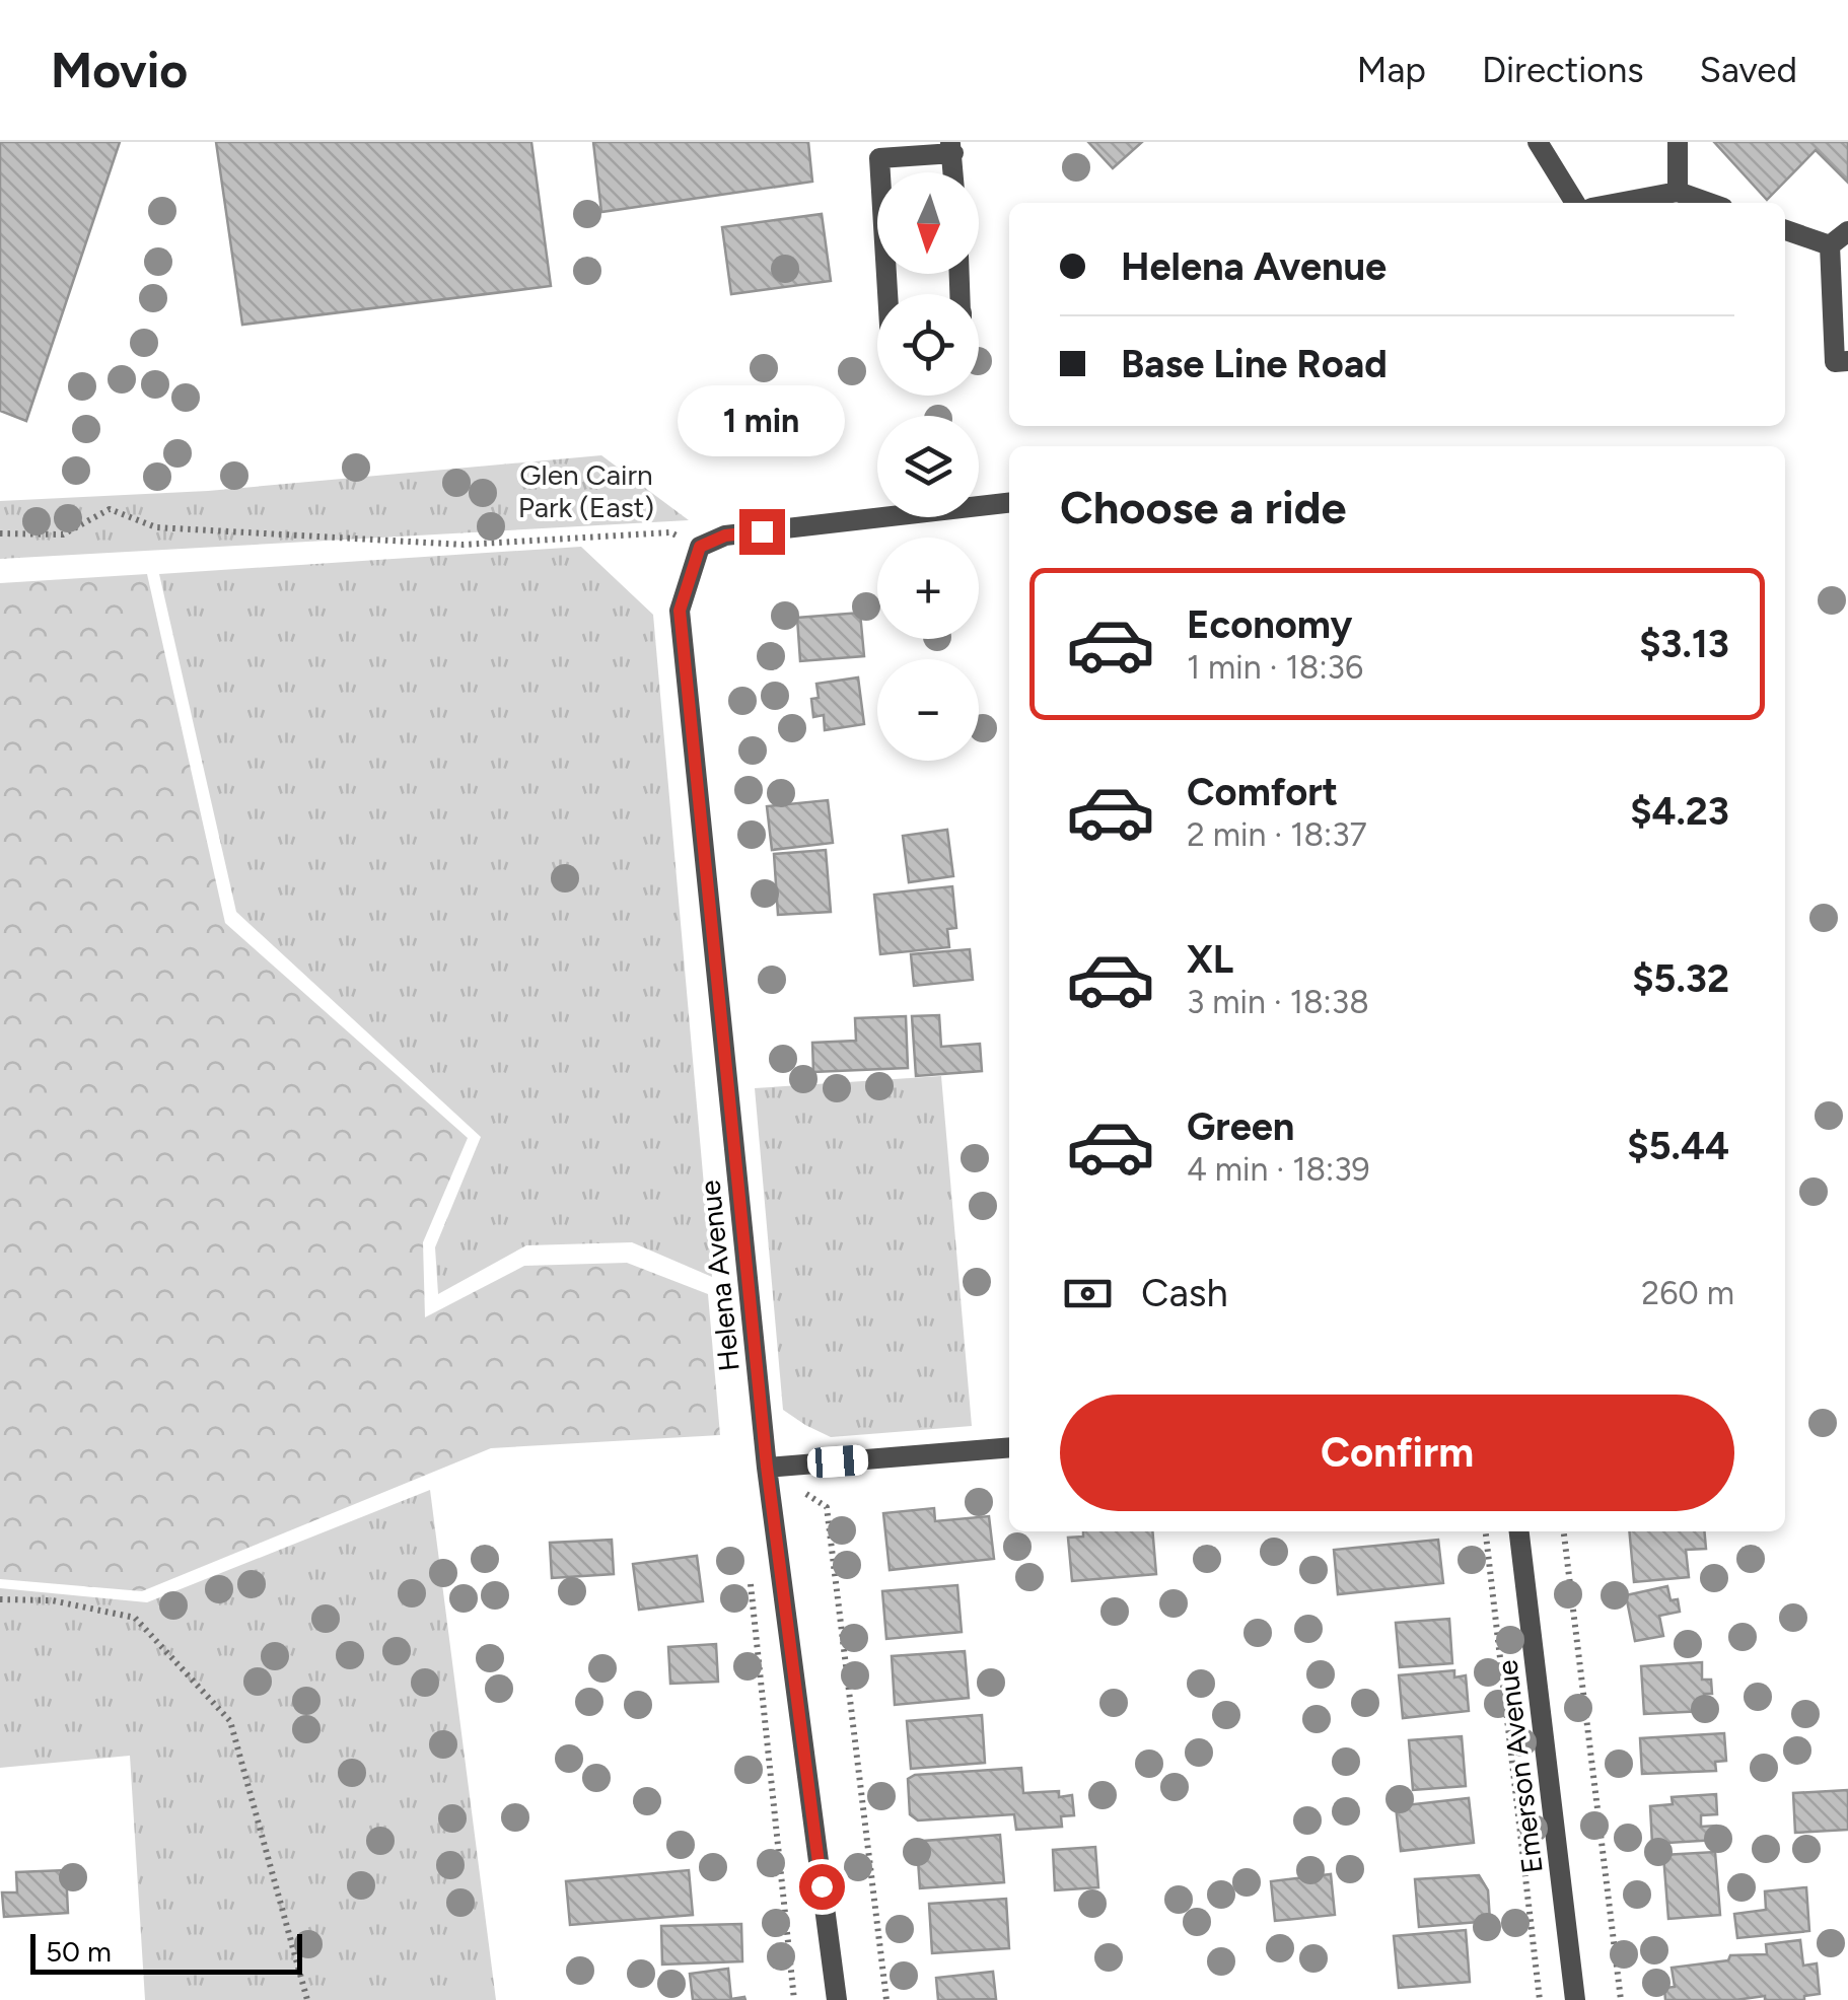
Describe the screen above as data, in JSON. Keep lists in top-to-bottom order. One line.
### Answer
{"streets":{"street":["Helena Avenue","Emerson Avenue"]},"parks":["Glen Cairn Park (East)"],"scale_bar":"50 m","north":"bottom","page":{"header":"Movio","nav":["Map","Directions","Saved"],"map_buttons":["+","−"],"banner":["Helena Avenue","Base Line Road"],"bubble":"1 min","heading":"Choose a ride","list":[{"name":"Economy","note":"1 min · 18:36","value":"$3.13"},{"name":"Comfort","note":"2 min · 18:37","value":"$4.23"},{"name":"XL","note":"3 min · 18:38","value":"$5.32"},{"name":"Green","note":"4 min · 18:39","value":"$5.44"}],"pay":["Cash","260 m"],"buttons":"Confirm","scale":"50 m"}}
